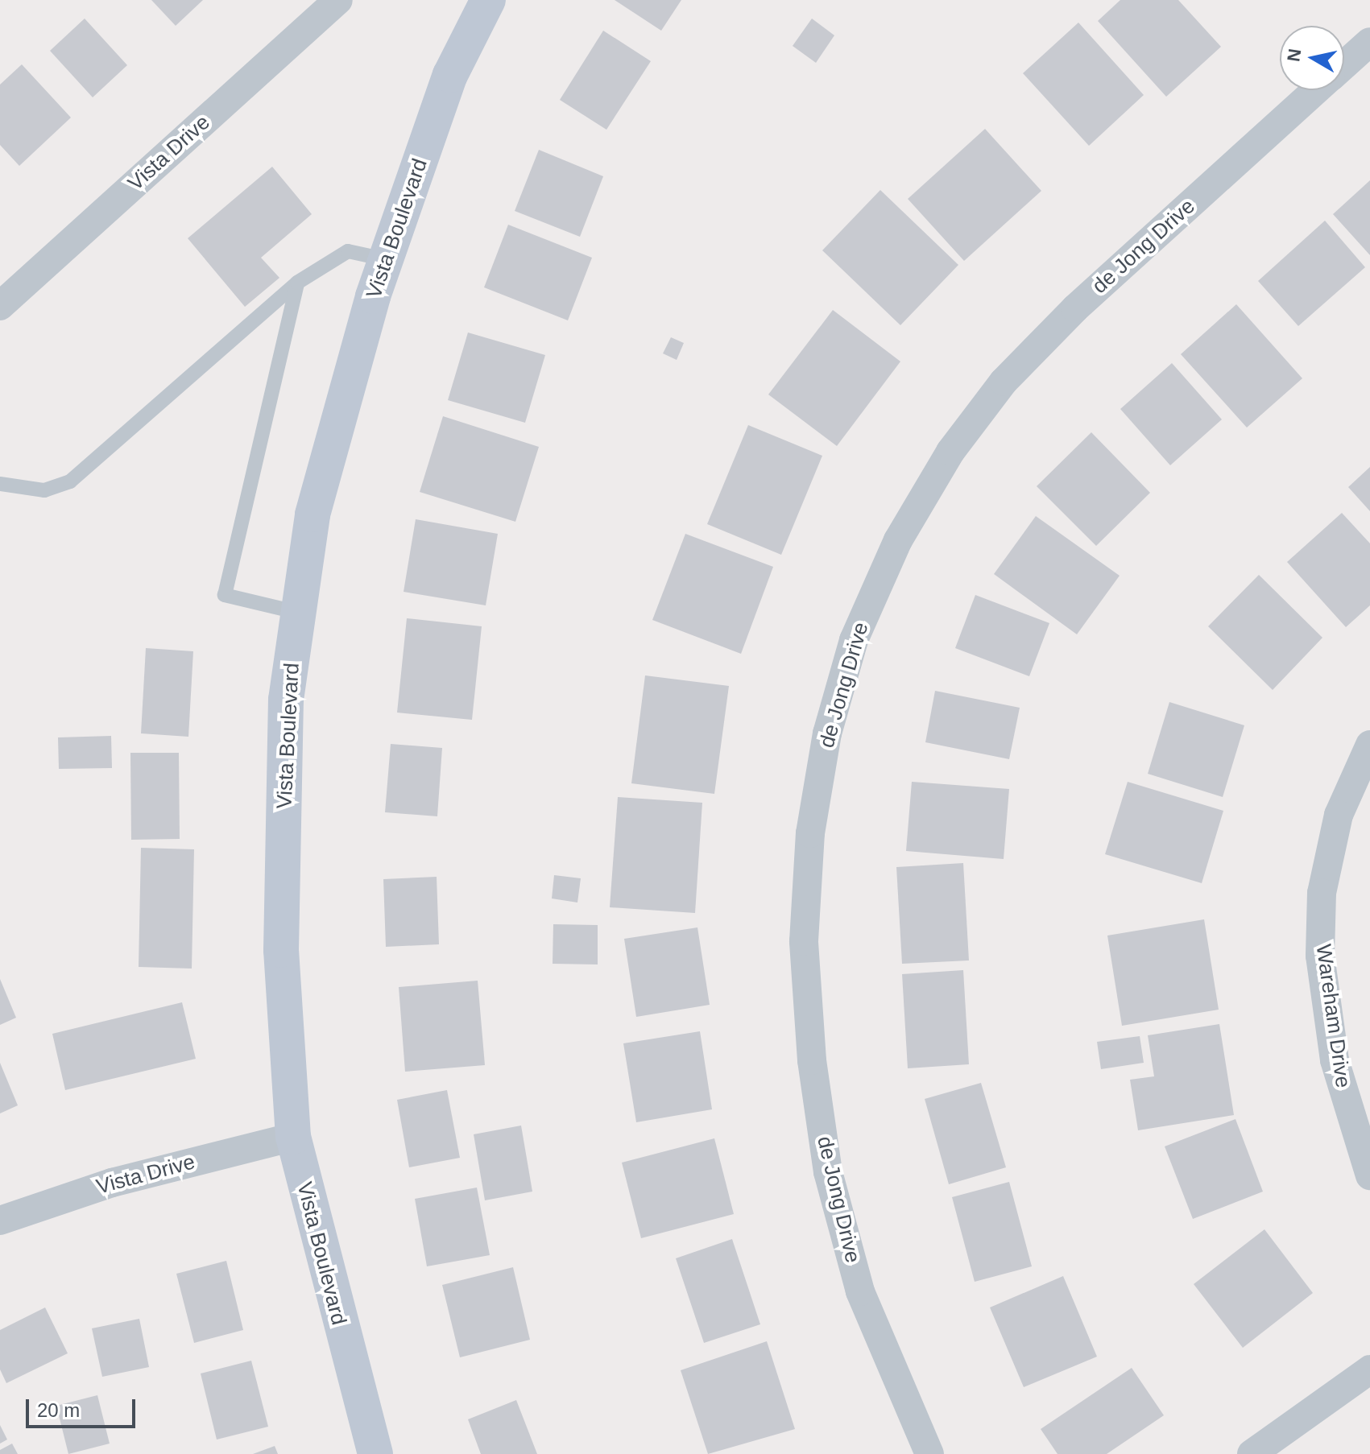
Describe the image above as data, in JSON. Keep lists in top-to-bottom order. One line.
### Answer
{"streets":{"street":["Vista Drive","Vista Boulevard","de Jong Drive","Wareham Drive"]},"crossings":[["Vista Drive","Vista Boulevard"]],"scale_bar":"20 m","north":"left"}
